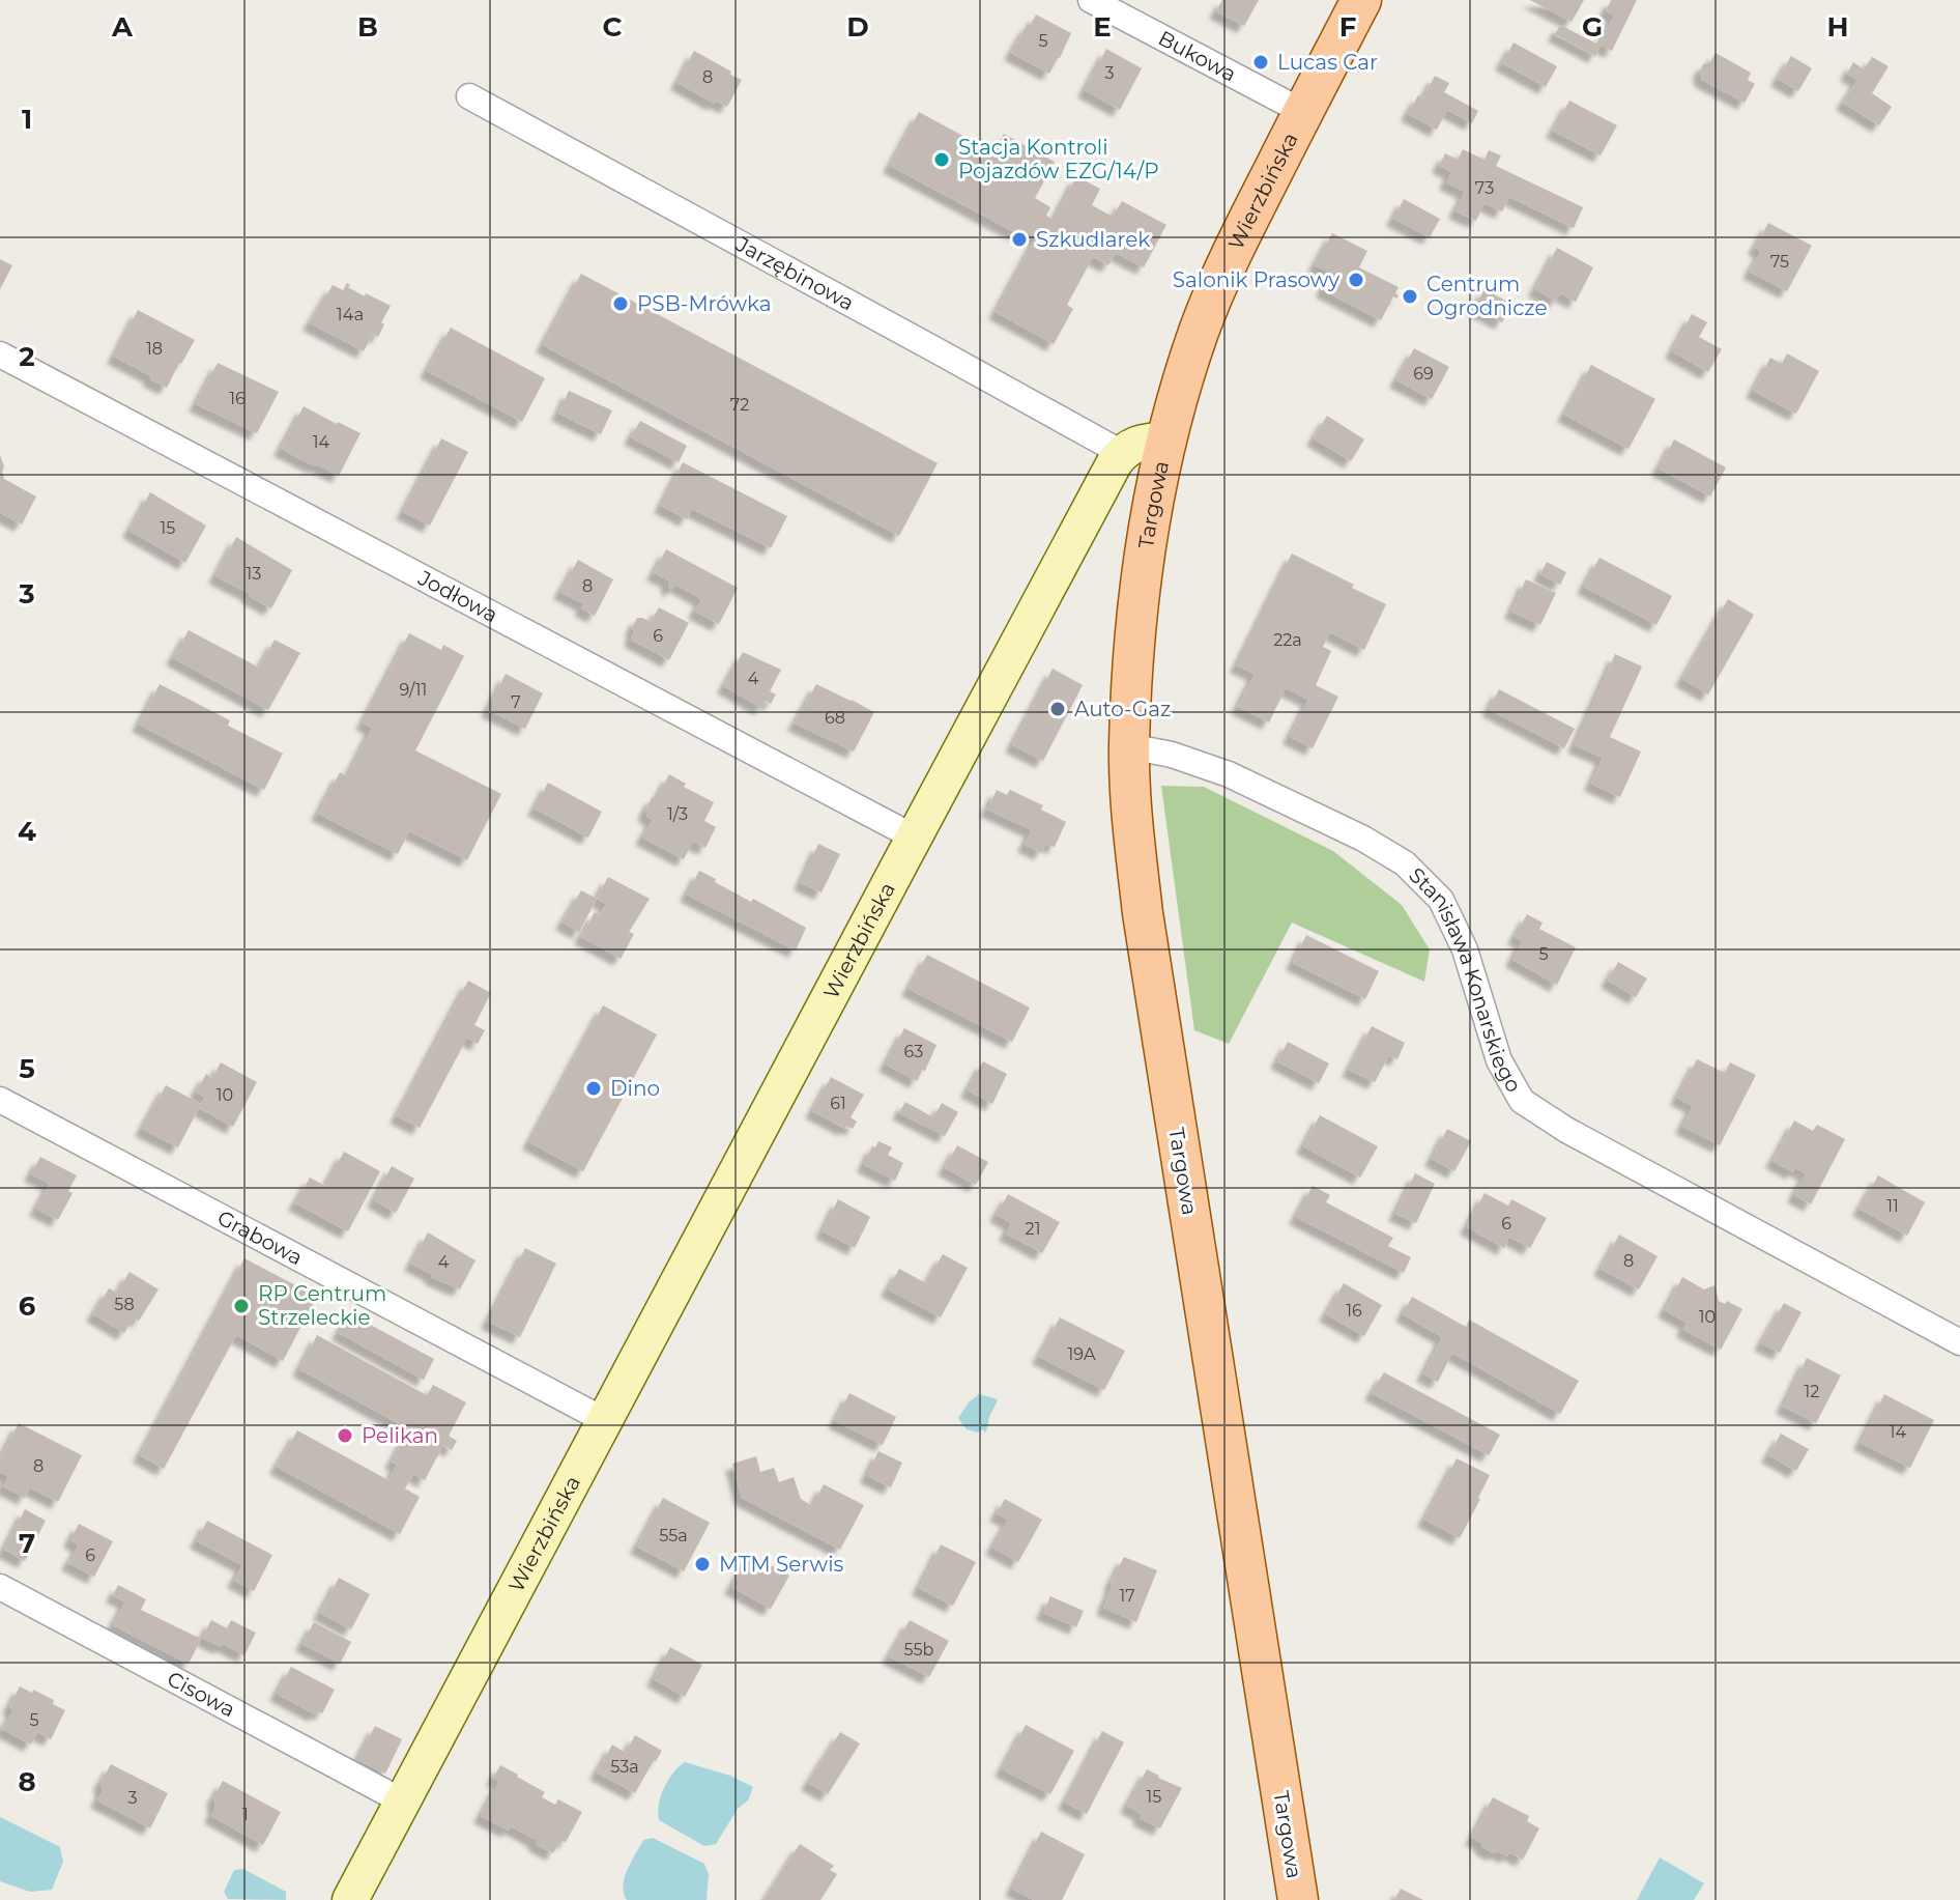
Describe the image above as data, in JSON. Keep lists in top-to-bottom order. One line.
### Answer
{"streets":{"main road":["Wierzbińska","Targowa"],"street":["Bukowa","Jarzębinowa","Jodłowa","Stanisława Konarskiego","Grabowa","Cisowa"]},"crossings":[["Bukowa","Wierzbińska"],["Wierzbińska","Jarzębinowa"],["Wierzbińska","Targowa"],["Wierzbińska","Jodłowa"],["Wierzbińska","Grabowa"],["Wierzbińska","Cisowa"],["Targowa","Stanisława Konarskiego"]],"places":["Lucas Car","Stacja Kontroli Pojazdów EZG/14/P","Szkudlarek","Salonik Prasowy","Centrum Ogrodnicze","PSB-Mrówka","Auto-Gaz","Dino","RP Centrum Strzeleckie","Pelikan","MTM Serwis"],"house_numbers":["5","3","8","73","75","14a","18","69","16","72","14","15","13","8","6","22a","4","9/11","7","68","1/3","5","63","10","61","11","6","21","8","4","58","16","10","19A","12","14","8","55a","6","17","55b","5","53a","15","3","1"],"grid":{"columns":["A","B","C","D","E","F","G","H"],"rows":["1","2","3","4","5","6","7","8"]}}
